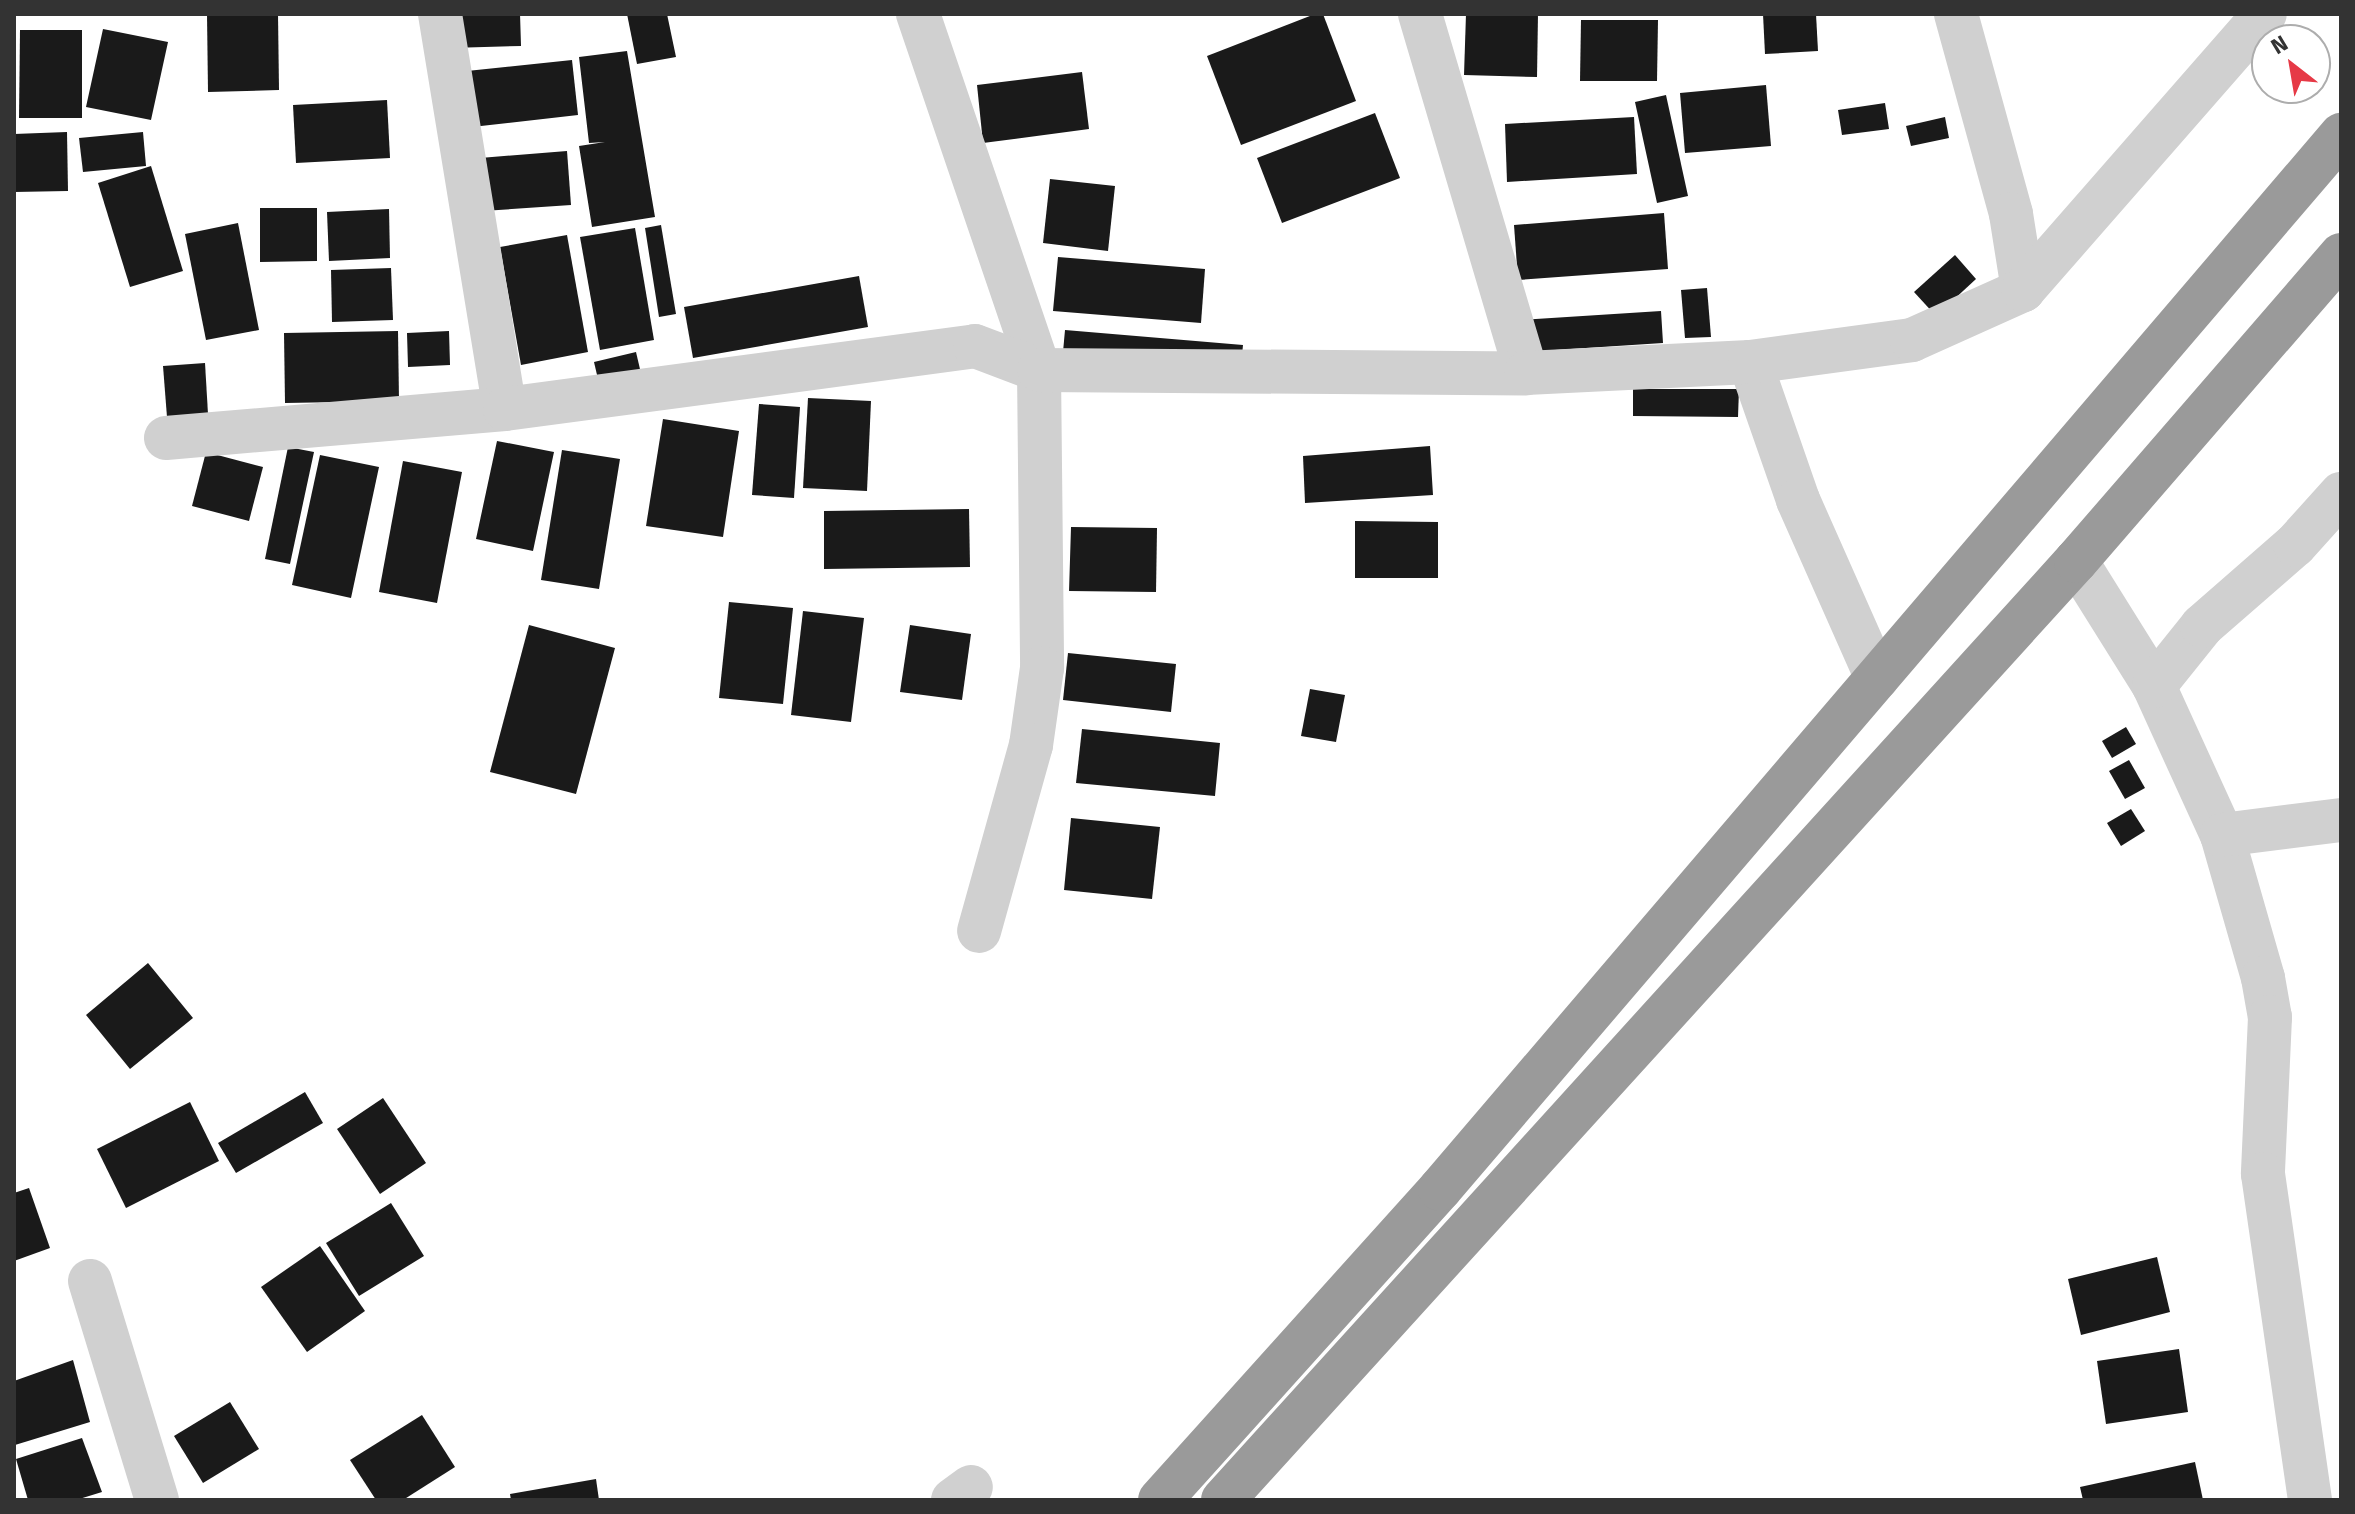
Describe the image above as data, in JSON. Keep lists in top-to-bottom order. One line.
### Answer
{"north":"top left"}
